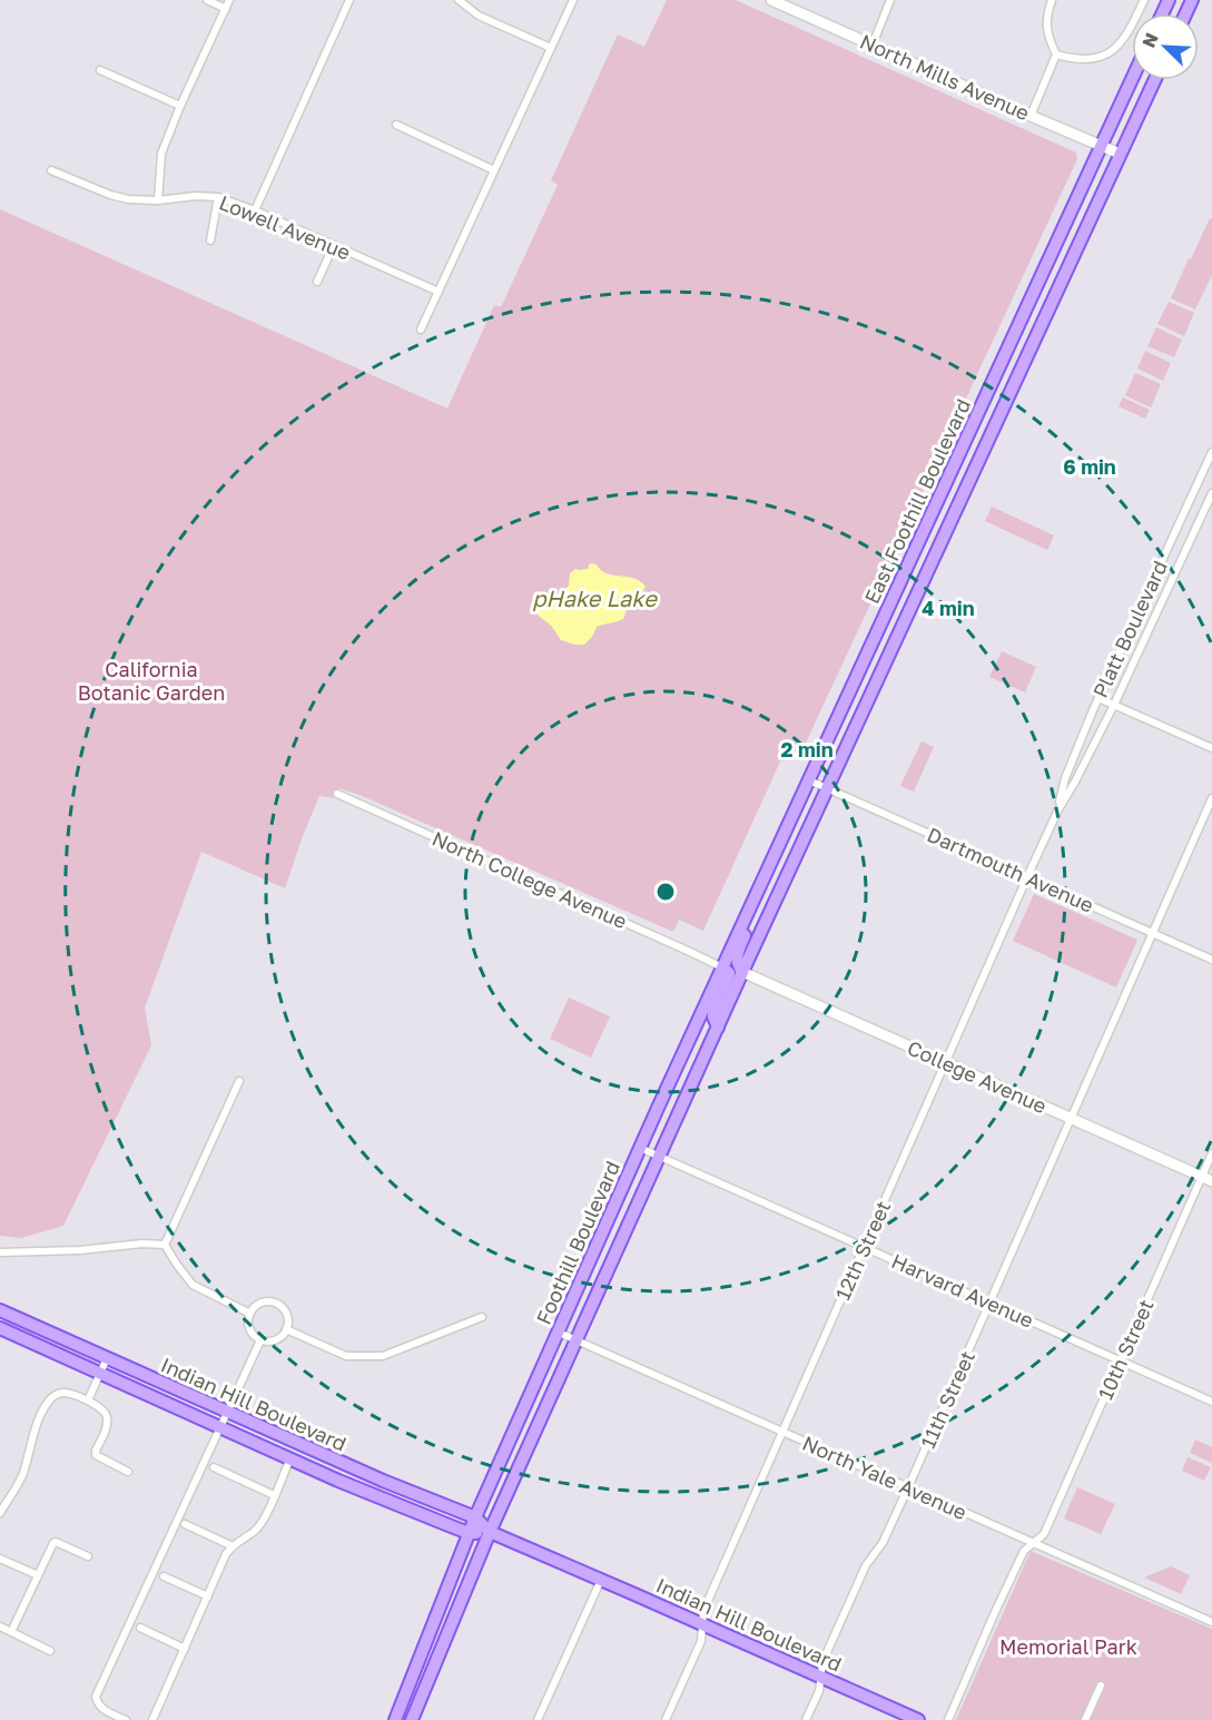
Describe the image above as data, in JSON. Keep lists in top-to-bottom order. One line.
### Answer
{"streets":{"main road":["East Foothill Boulevard","Foothill Boulevard","Indian Hill Boulevard"],"street":["North Mills Avenue","Lowell Avenue","Platt Boulevard","Dartmouth Avenue","North College Avenue","College Avenue","12th Street","Harvard Avenue","10th Street","11th Street","North Yale Avenue"]},"crossings":[["North Mills Avenue","East Foothill Boulevard"],["East Foothill Boulevard","Dartmouth Avenue"],["East Foothill Boulevard","North College Avenue"],["East Foothill Boulevard","College Avenue"],["East Foothill Boulevard","Foothill Boulevard"],["Platt Boulevard","Dartmouth Avenue"],["Platt Boulevard","12th Street"],["Dartmouth Avenue","12th Street"],["Dartmouth Avenue","11th Street"],["North College Avenue","Foothill Boulevard"],["College Avenue","Foothill Boulevard"],["College Avenue","12th Street"],["College Avenue","10th Street"],["College Avenue","11th Street"],["Foothill Boulevard","Harvard Avenue"],["Foothill Boulevard","Indian Hill Boulevard"],["Foothill Boulevard","North Yale Avenue"],["12th Street","Harvard Avenue"],["12th Street","Indian Hill Boulevard"],["12th Street","North Yale Avenue"],["Harvard Avenue","10th Street"],["Harvard Avenue","11th Street"],["10th Street","North Yale Avenue"],["11th Street","Indian Hill Boulevard"],["11th Street","North Yale Avenue"]],"water":["pHake Lake"],"parks":["California Botanic Garden","Memorial Park"],"north":"top left","rings":["6 min","4 min","2 min"]}
